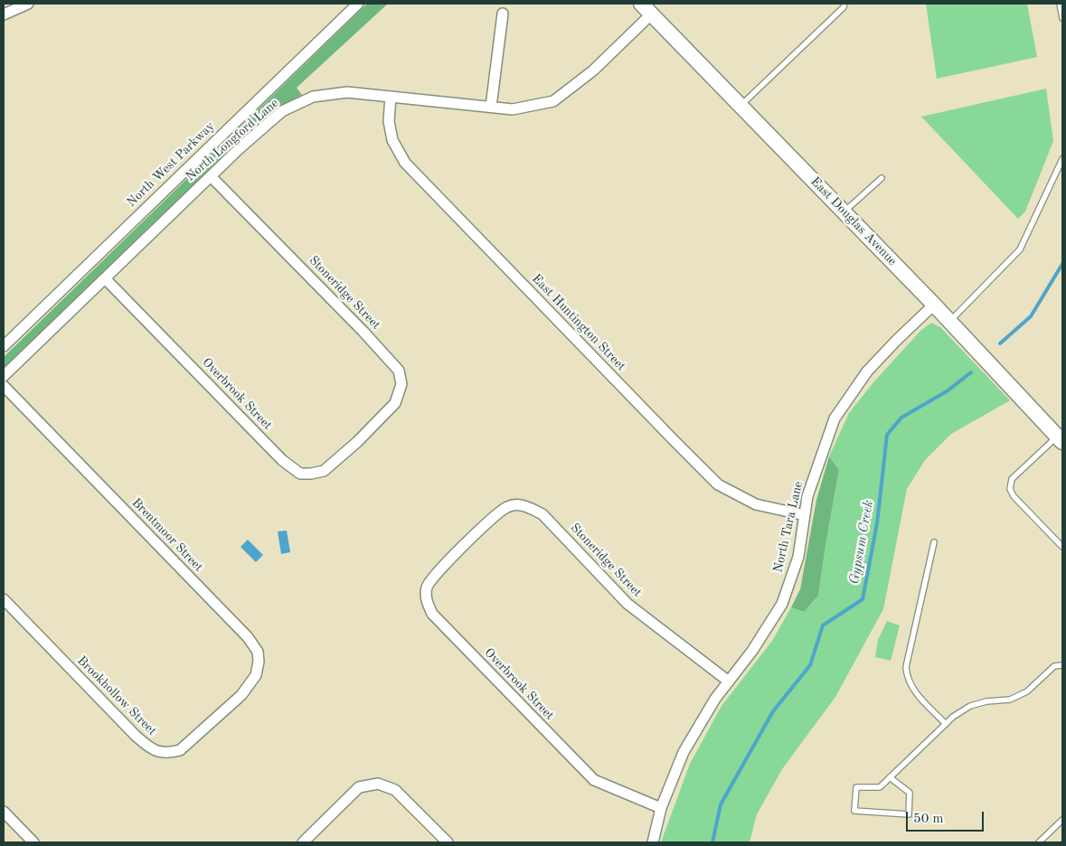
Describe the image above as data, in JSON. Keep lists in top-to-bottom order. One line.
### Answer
{"streets":{"street":["North Longford Lane","North West Parkway","East Douglas Avenue","Stoneridge Street","East Huntington Street","Overbrook Street","North Tara Lane","Brentmoor Street","Brookhollow Street"]},"crossings":[["North Longford Lane","East Douglas Avenue"],["North Longford Lane","Stoneridge Street"],["North Longford Lane","East Huntington Street"],["North Longford Lane","Overbrook Street"],["East Douglas Avenue","North Tara Lane"],["Stoneridge Street","Overbrook Street"],["Stoneridge Street","North Tara Lane"],["East Huntington Street","North Tara Lane"],["Overbrook Street","North Tara Lane"],["Brentmoor Street","Brookhollow Street"]],"water":["Gypsum Creek"],"scale_bar":"50 m"}
